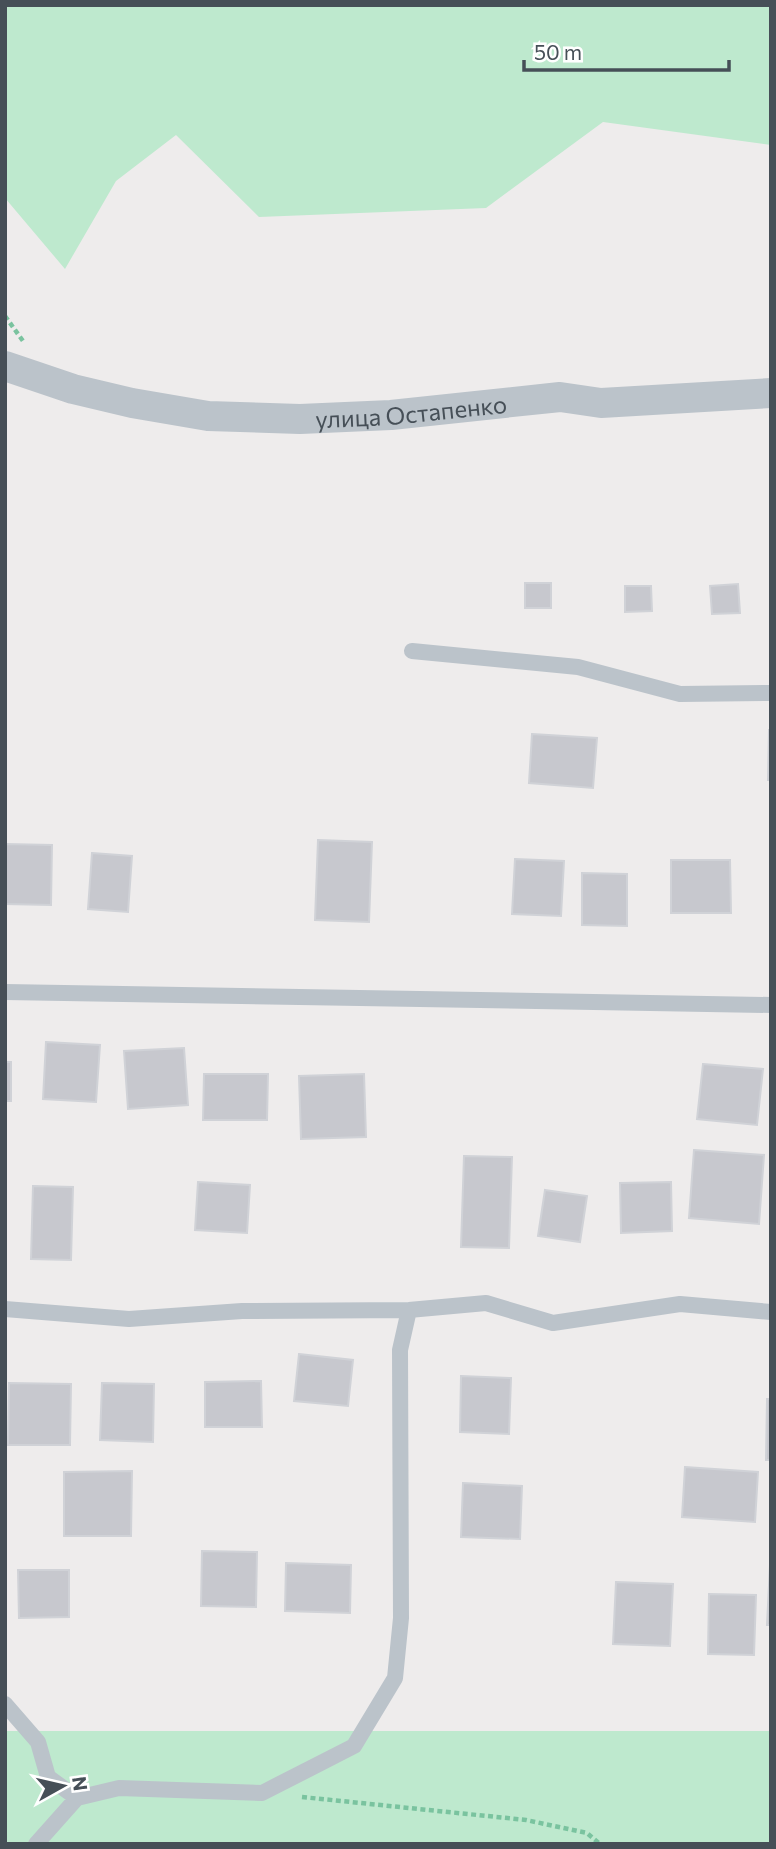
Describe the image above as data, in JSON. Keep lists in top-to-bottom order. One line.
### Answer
{"streets":{"street":["улица Остапенко"]},"scale_bar":"50 m","north":"right"}
